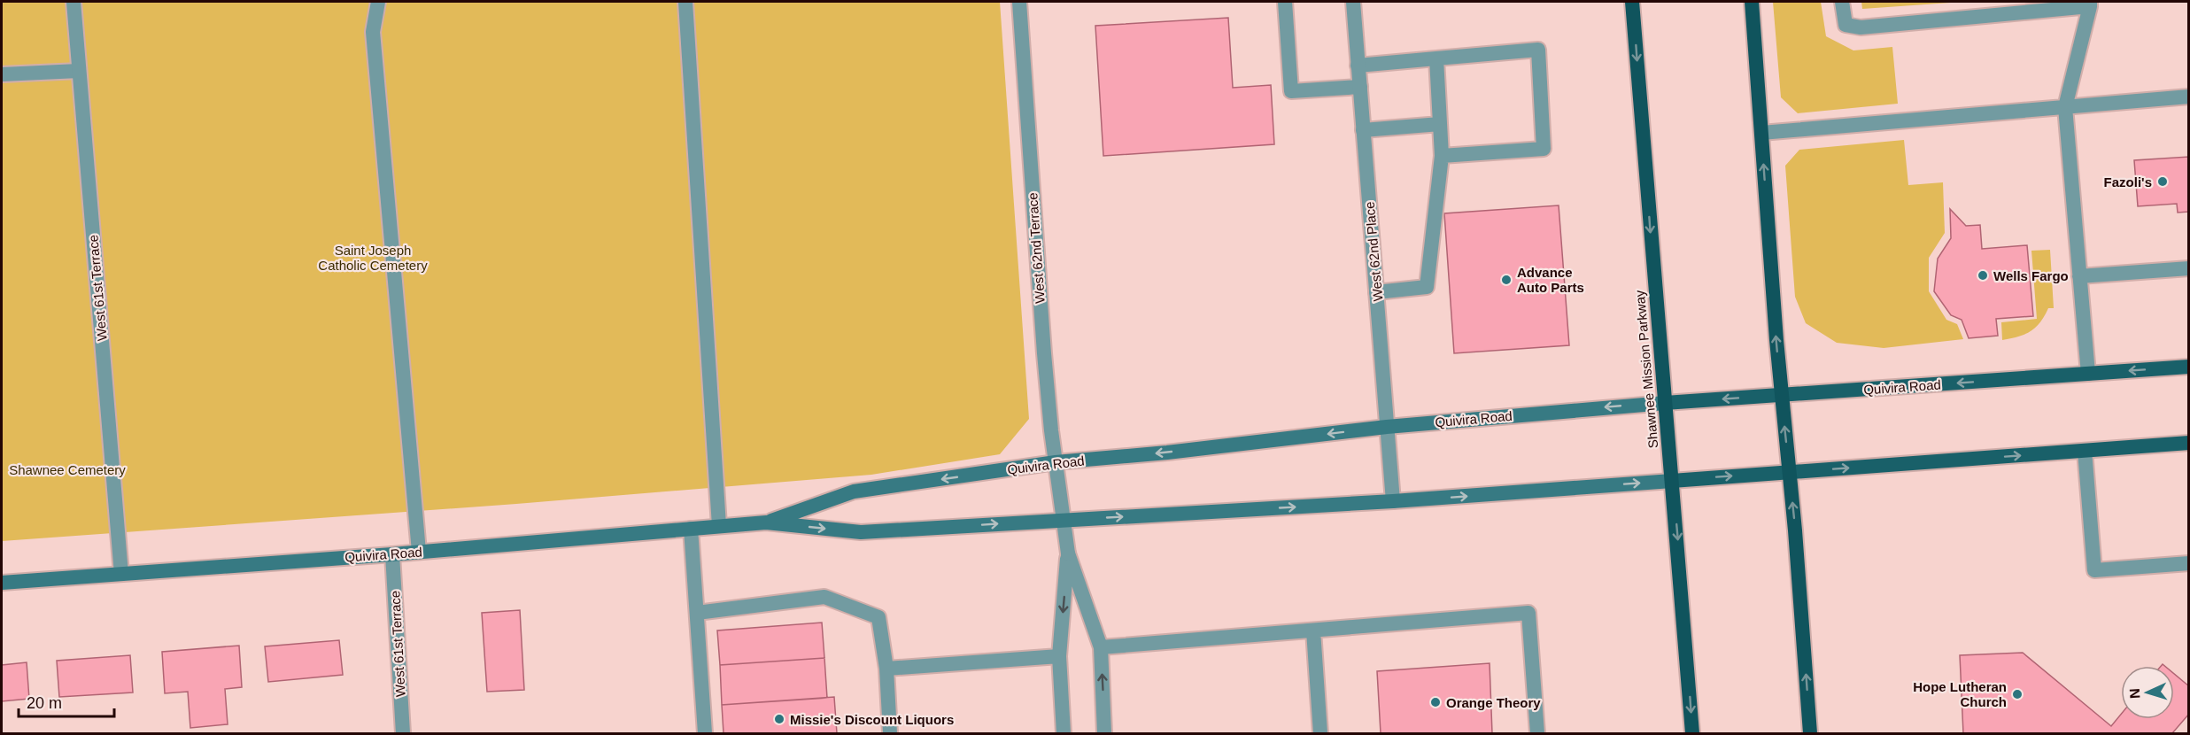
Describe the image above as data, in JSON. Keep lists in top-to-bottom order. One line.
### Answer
{"streets":{"highway":["Shawnee Mission Parkway"],"main road":["Quivira Road"],"street":["West 62nd Terrace","West 62nd Place","West 61st Terrace"]},"crossings":[["West 62nd Terrace","Quivira Road"],["West 62nd Place","Quivira Road"],["West 61st Terrace","Quivira Road"],["Shawnee Mission Parkway","Quivira Road"]],"parks":["Saint Joseph Catholic Cemetery","Shawnee Cemetery"],"places":["Fazoli's","Wells Fargo","Advance Auto Parts","Hope Lutheran Church","Orange Theory","Missie's Discount Liquors"],"scale_bar":"20 m","north":"left"}
